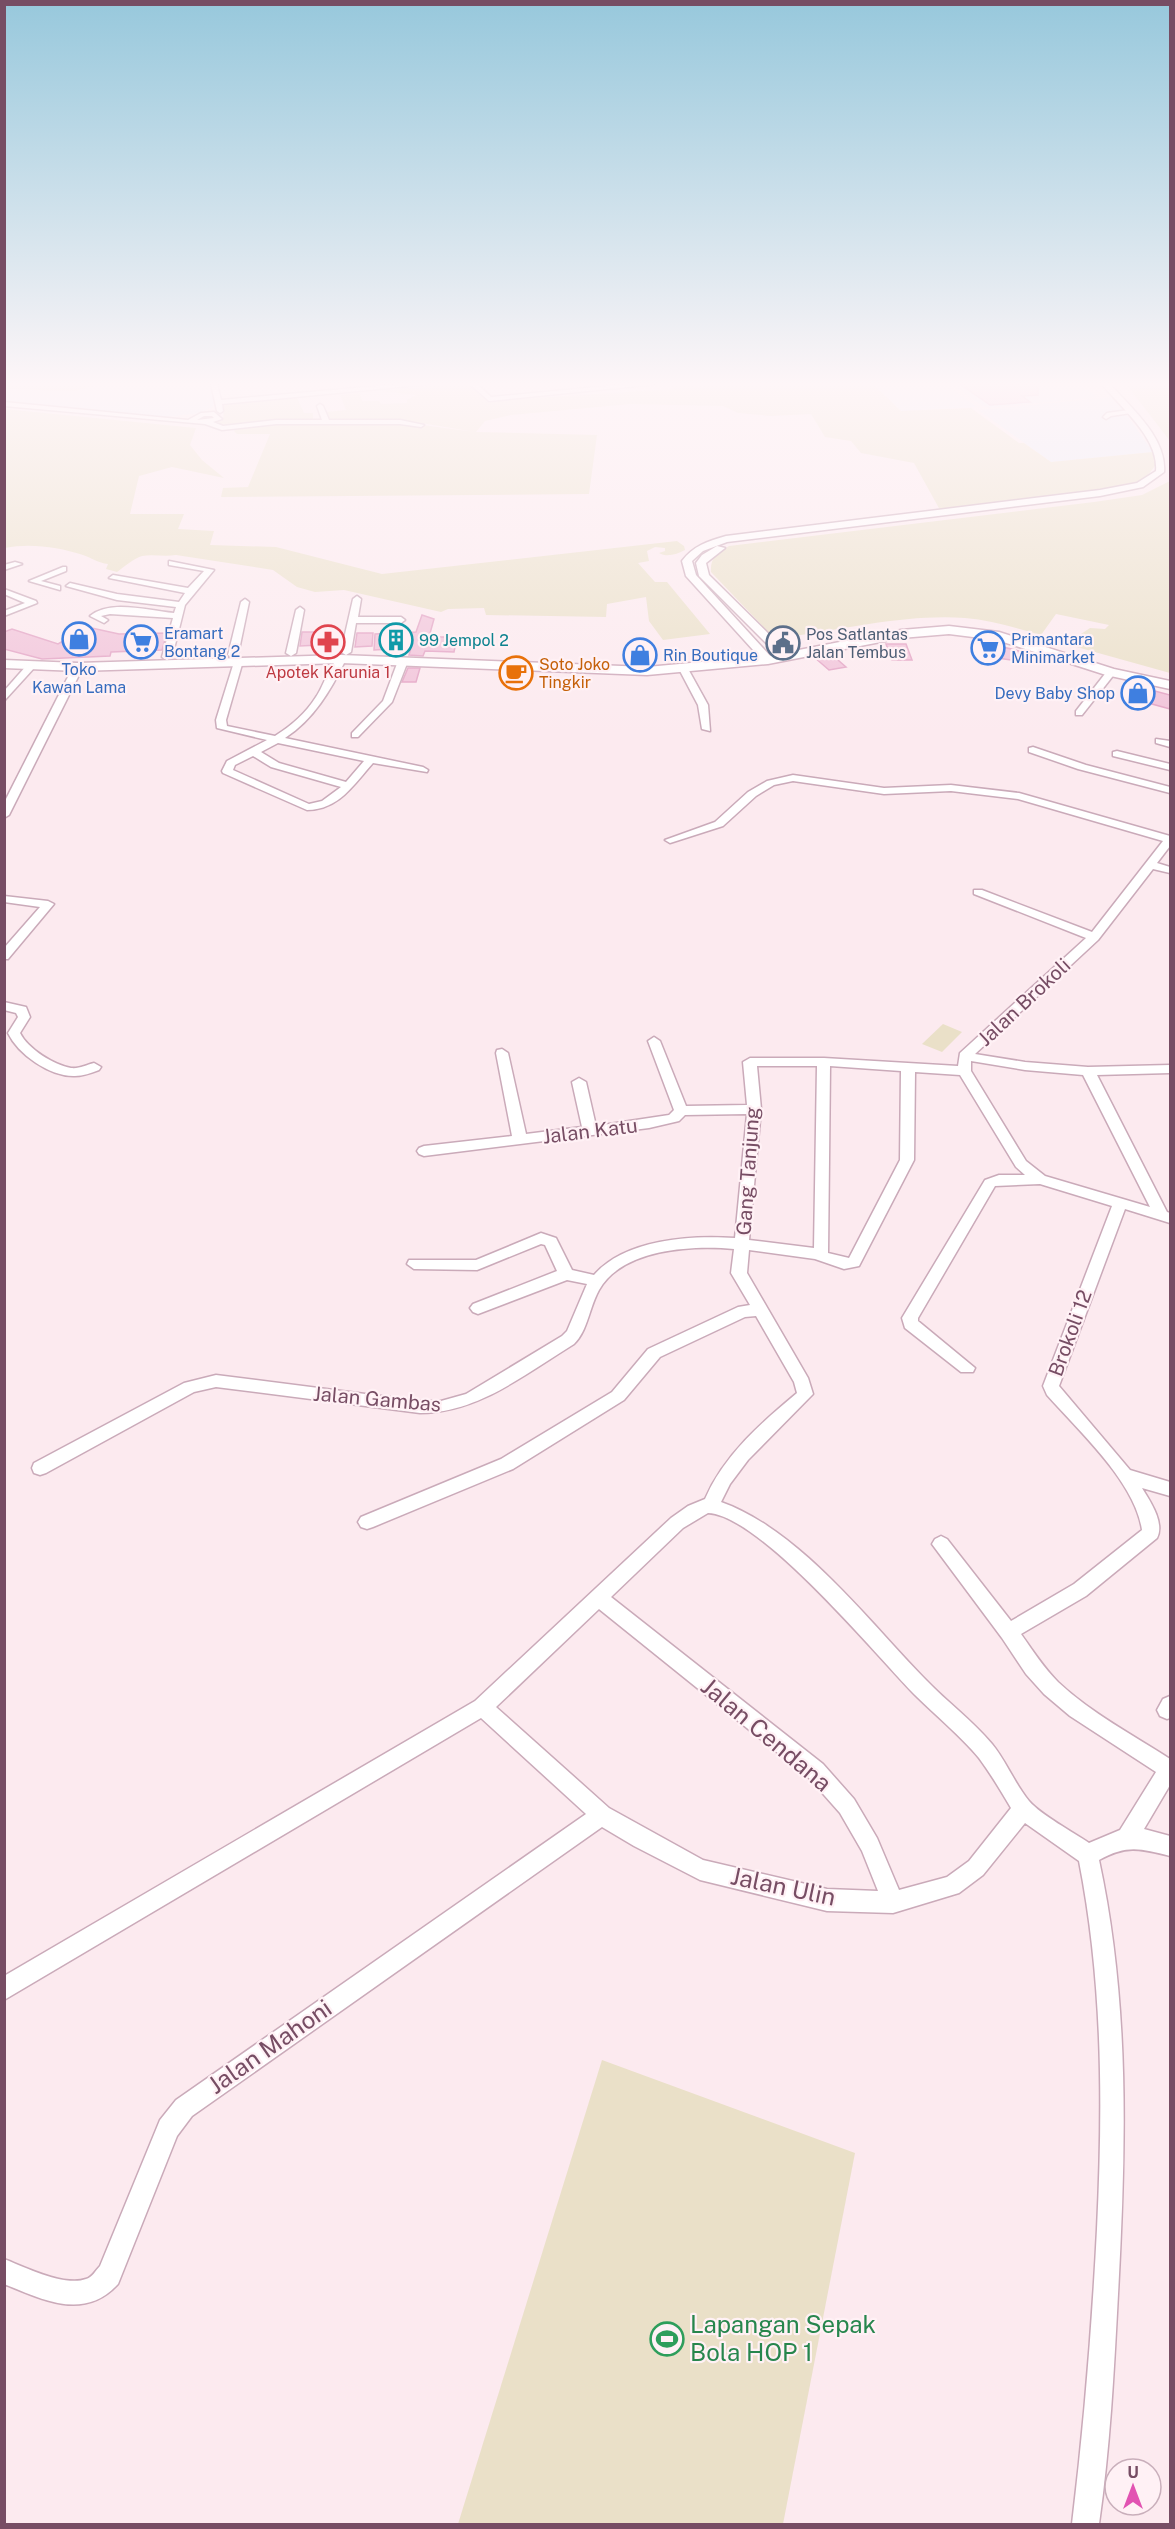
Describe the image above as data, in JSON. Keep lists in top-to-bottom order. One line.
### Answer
{"streets":{"street":["Jalan Brokoli","Jalan Katu","Gang Tanjung","Brokoli 12","Jalan Gambas","Jalan Cendana","Jalan Ulin","Jalan Mahoni"]},"crossings":[["Jalan Katu","Gang Tanjung"],["Gang Tanjung","Jalan Gambas"],["Jalan Cendana","Jalan Ulin"],["Jalan Ulin","Jalan Mahoni"]],"places":{"shop":["Toko Kawan Lama","Rin Boutique","Devy Baby Shop"],"building":["99 Jempol 2"],"supermarket":["Eramart Bontang 2","Primantara Minimarket"],"pharmacy":["Apotek Karunia 1"],"public building":["Pos Satlantas Jalan Tembus"],"cafe":["Soto Joko Tingkir"],"sports":["Lapangan Sepak Bola HOP 1"]},"north":"top"}
